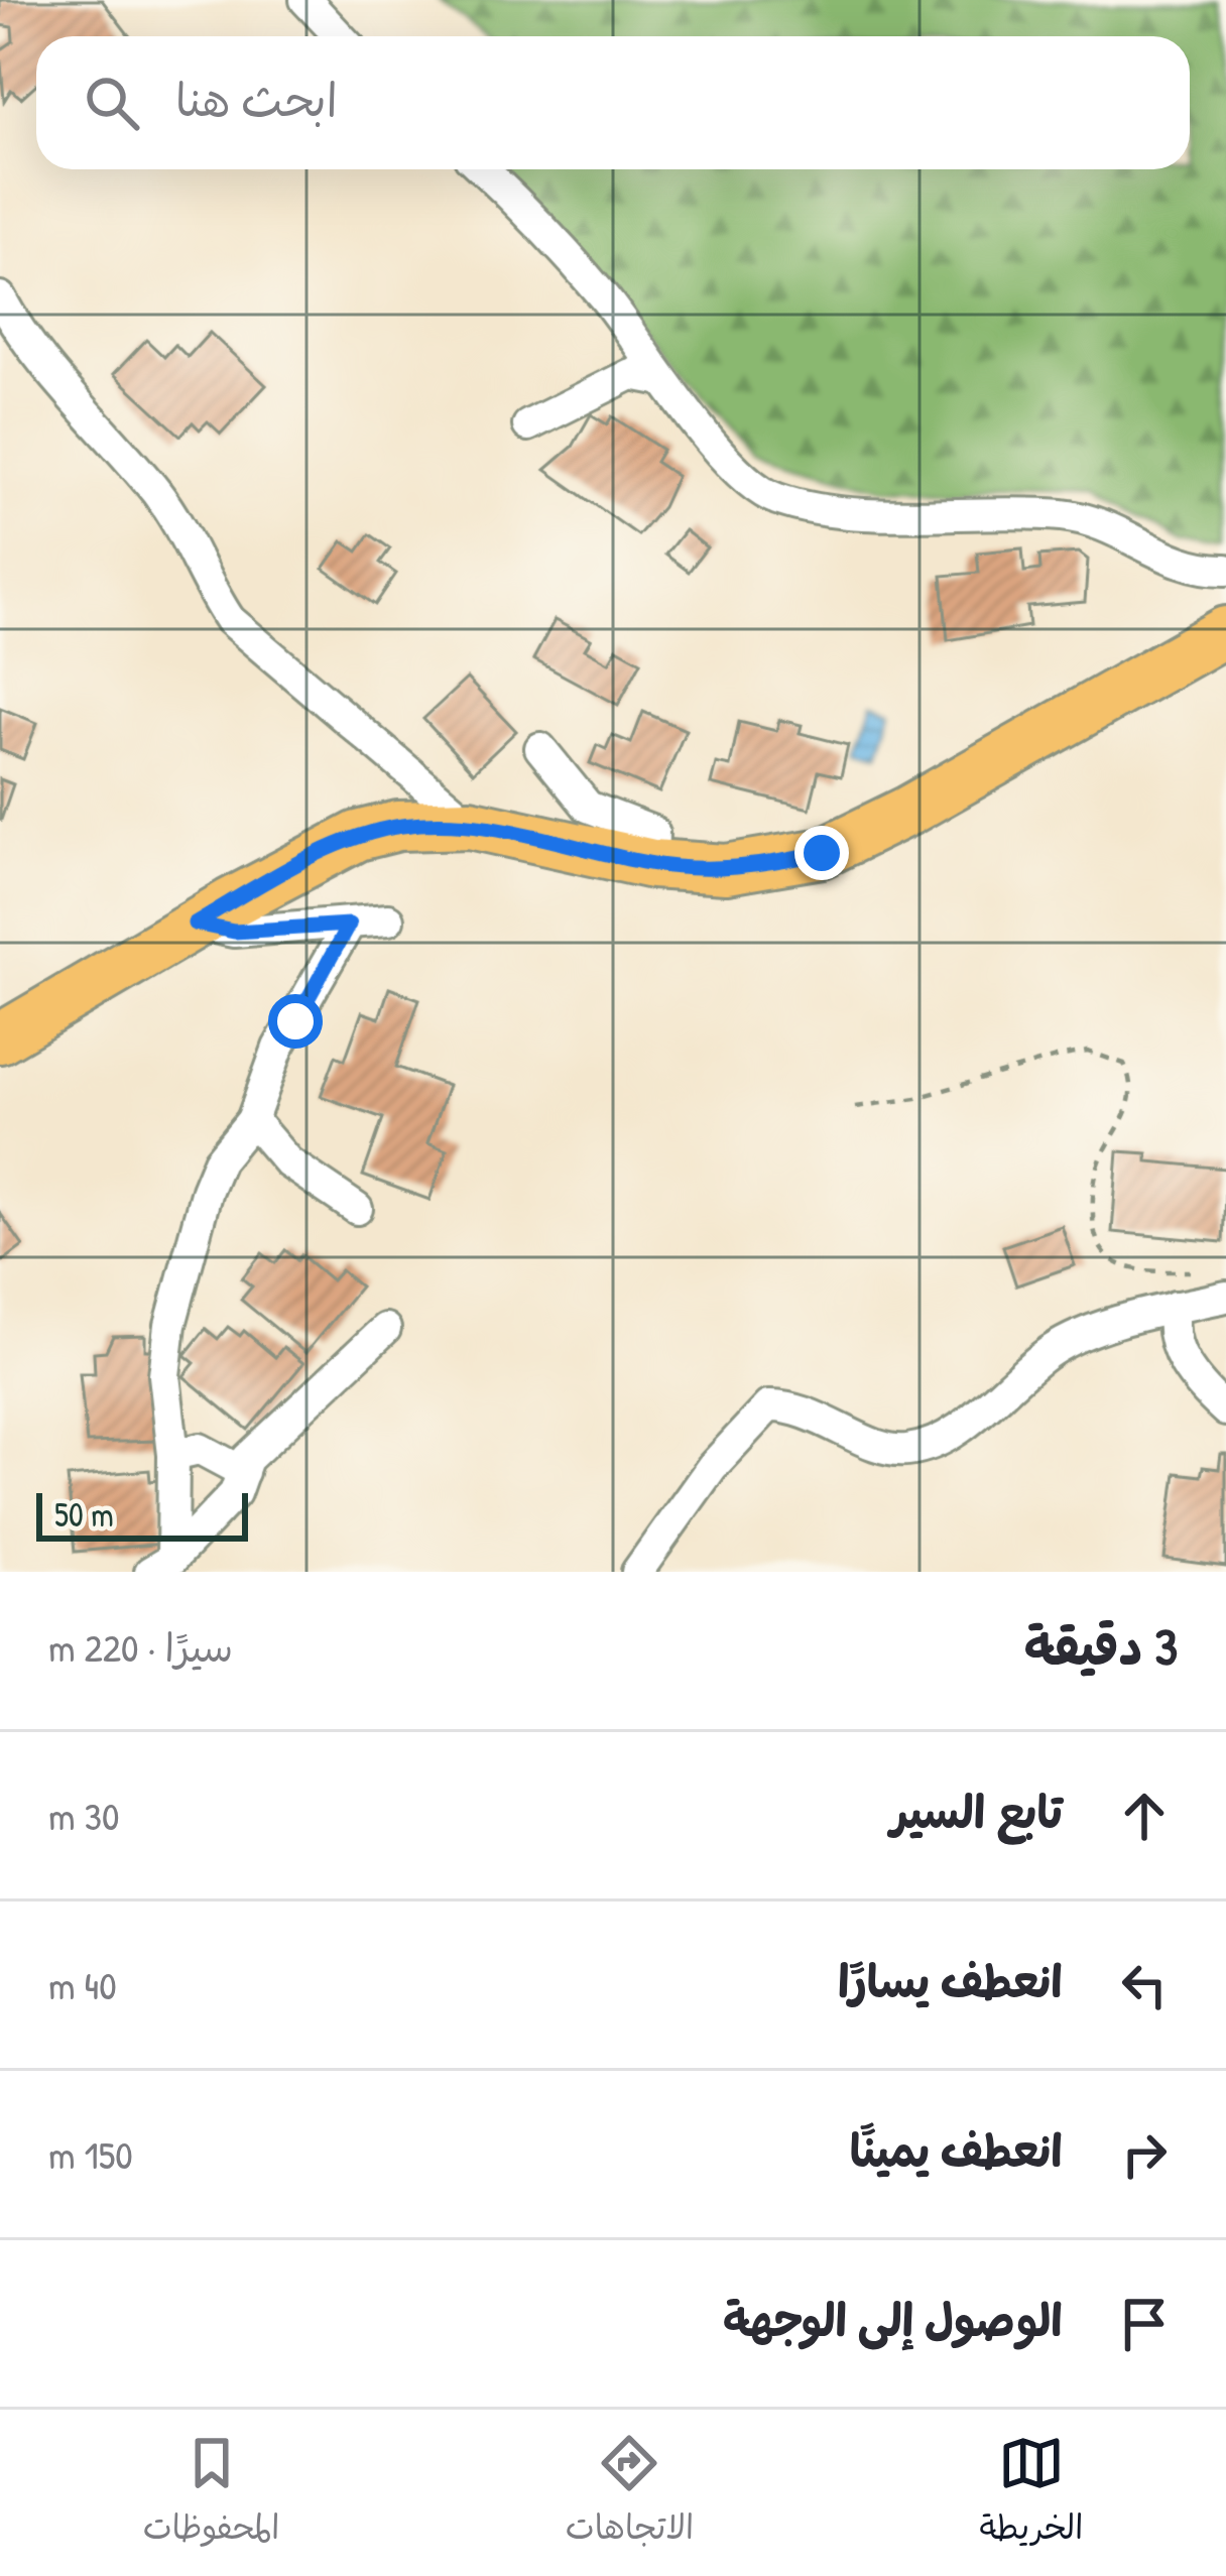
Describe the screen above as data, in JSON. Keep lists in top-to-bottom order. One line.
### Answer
{"scale_bar":"50 m","page":{"search":"ابحث هنا","scale":"50 m","heading":["3 دقيقة","سيرًا · 220 m"],"list":[["تابع السير","30 m"],["انعطف يسارًا","40 m"],["انعطف يمينًا","150 m"],"الوصول إلى الوجهة"],"nav":["الخريطة","الاتجاهات","المحفوظات"]}}
